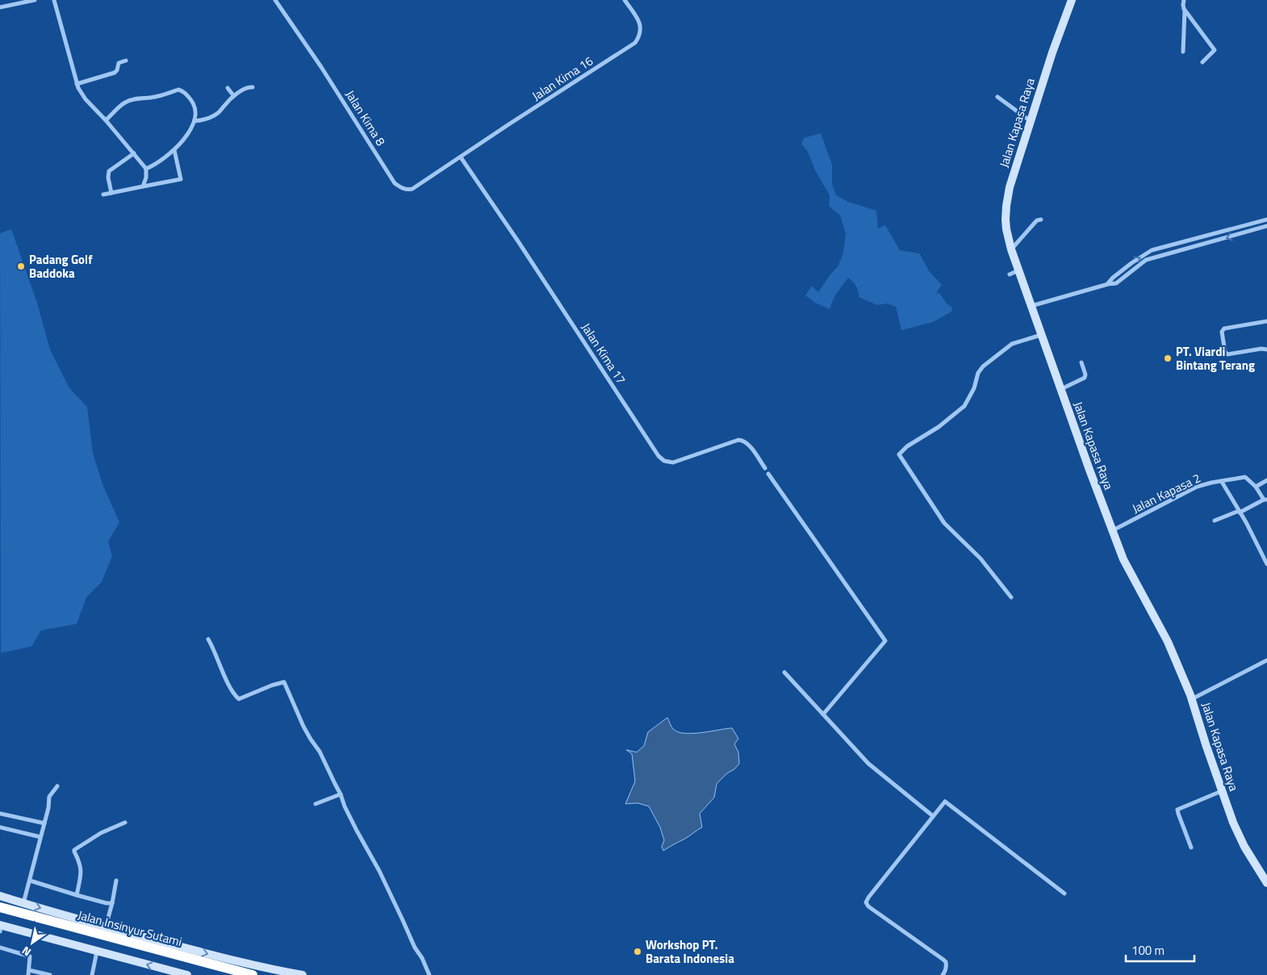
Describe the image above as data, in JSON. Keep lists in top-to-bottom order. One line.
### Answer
{"streets":{"highway":["Jalan Insinyur Sutami"],"main road":["Jalan Kapasa Raya"],"street":["Jalan Kima 16","Jalan Kima 8","Jalan Kima 17","Jalan Kapasa 2"]},"crossings":[["Jalan Kima 16","Jalan Kima 8"],["Jalan Kima 16","Jalan Kima 17"],["Jalan Kima 8","Jalan Kima 17"],["Jalan Kapasa Raya","Jalan Kapasa 2"]],"places":["Padang Golf Baddoka","PT. Viardi Bintang Terang","Workshop PT. Barata Indonesia"],"scale_bar":"100 m","north":"bottom left"}
